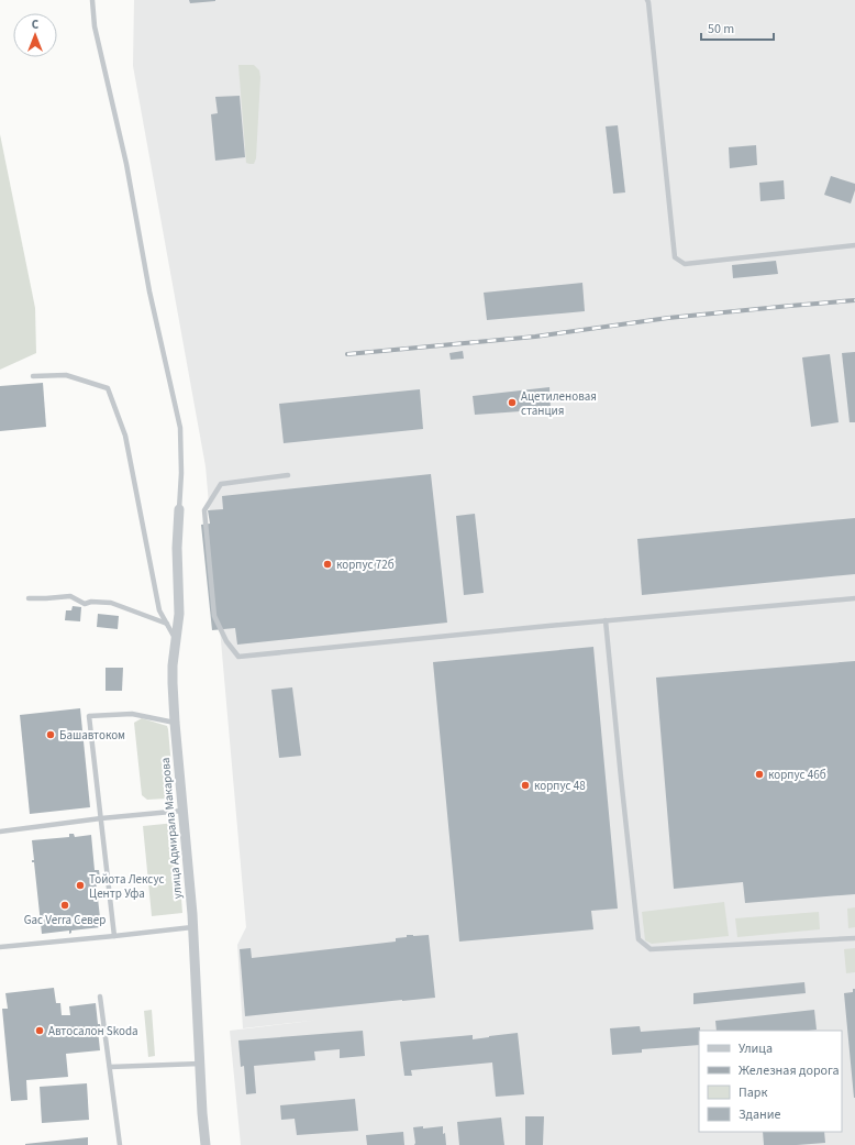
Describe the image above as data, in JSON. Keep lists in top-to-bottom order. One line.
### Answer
{"streets":{"street":["улица Адмирала Макарова"]},"places":["Ацетиленовая станция","корпус 72б","Башавтоком","корпус 46б","корпус 48","Тойота Лексус Центр Уфа","Gac Verra Север","Автосалон Skoda"],"legend":["Улица","Железная дорога","Парк","Здание"],"scale_bar":"50 m","north":"top"}
